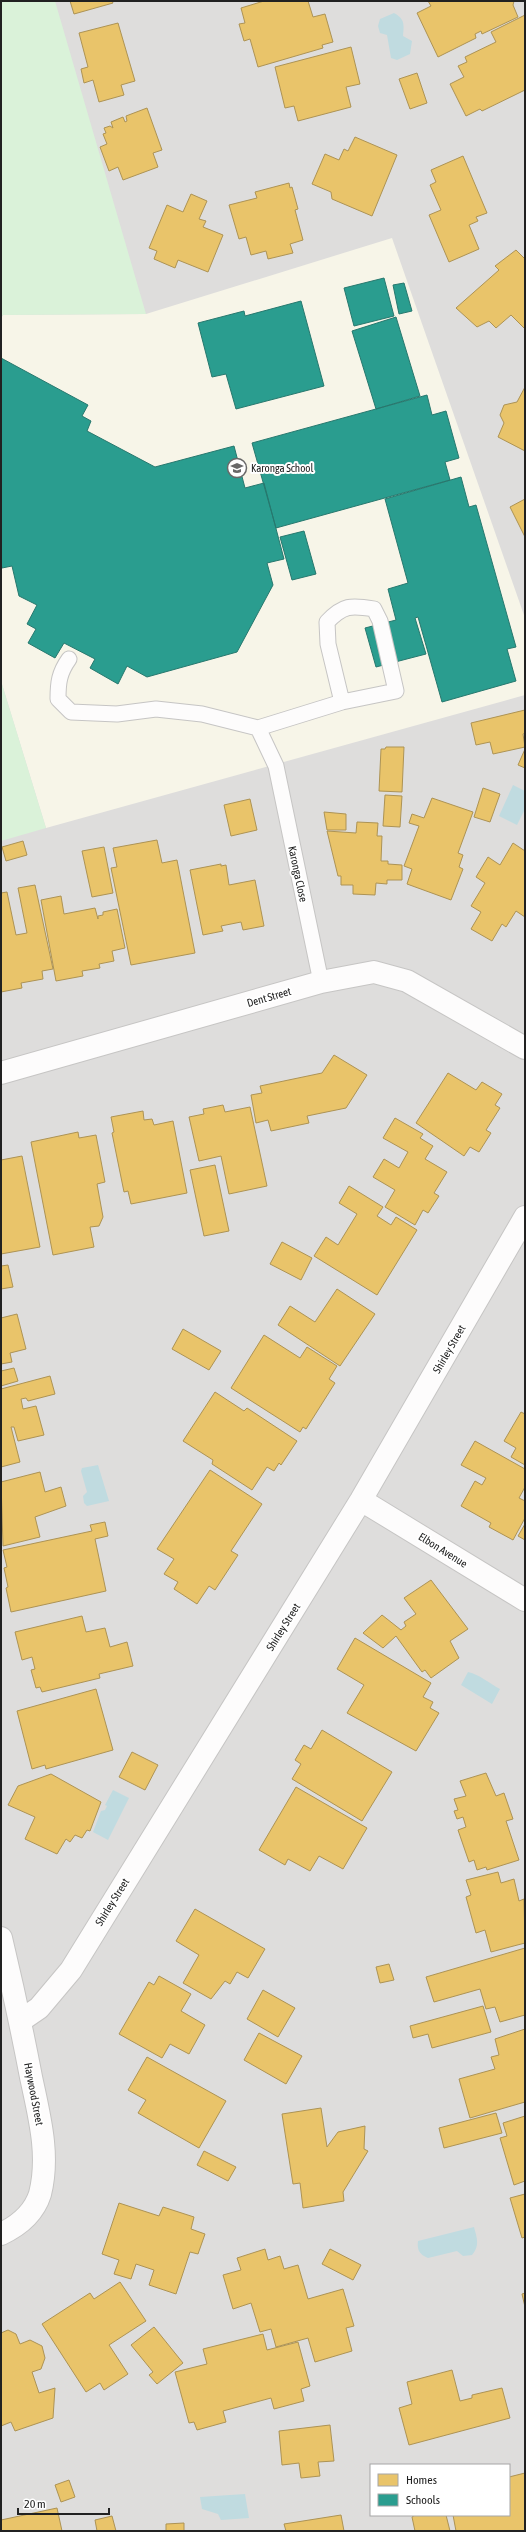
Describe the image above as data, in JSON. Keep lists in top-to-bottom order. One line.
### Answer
{"streets":{"street":["Dent Street","Shirley Street","Elbon Avenue","Haywood Street"],"lane":["Karonga Close"]},"crossings":[["Karonga Close","Dent Street"],["Shirley Street","Elbon Avenue"],["Shirley Street","Haywood Street"]],"places":{"school or university":["Karonga School"]},"legend":["Homes","Schools"],"scale_bar":"20 m"}
